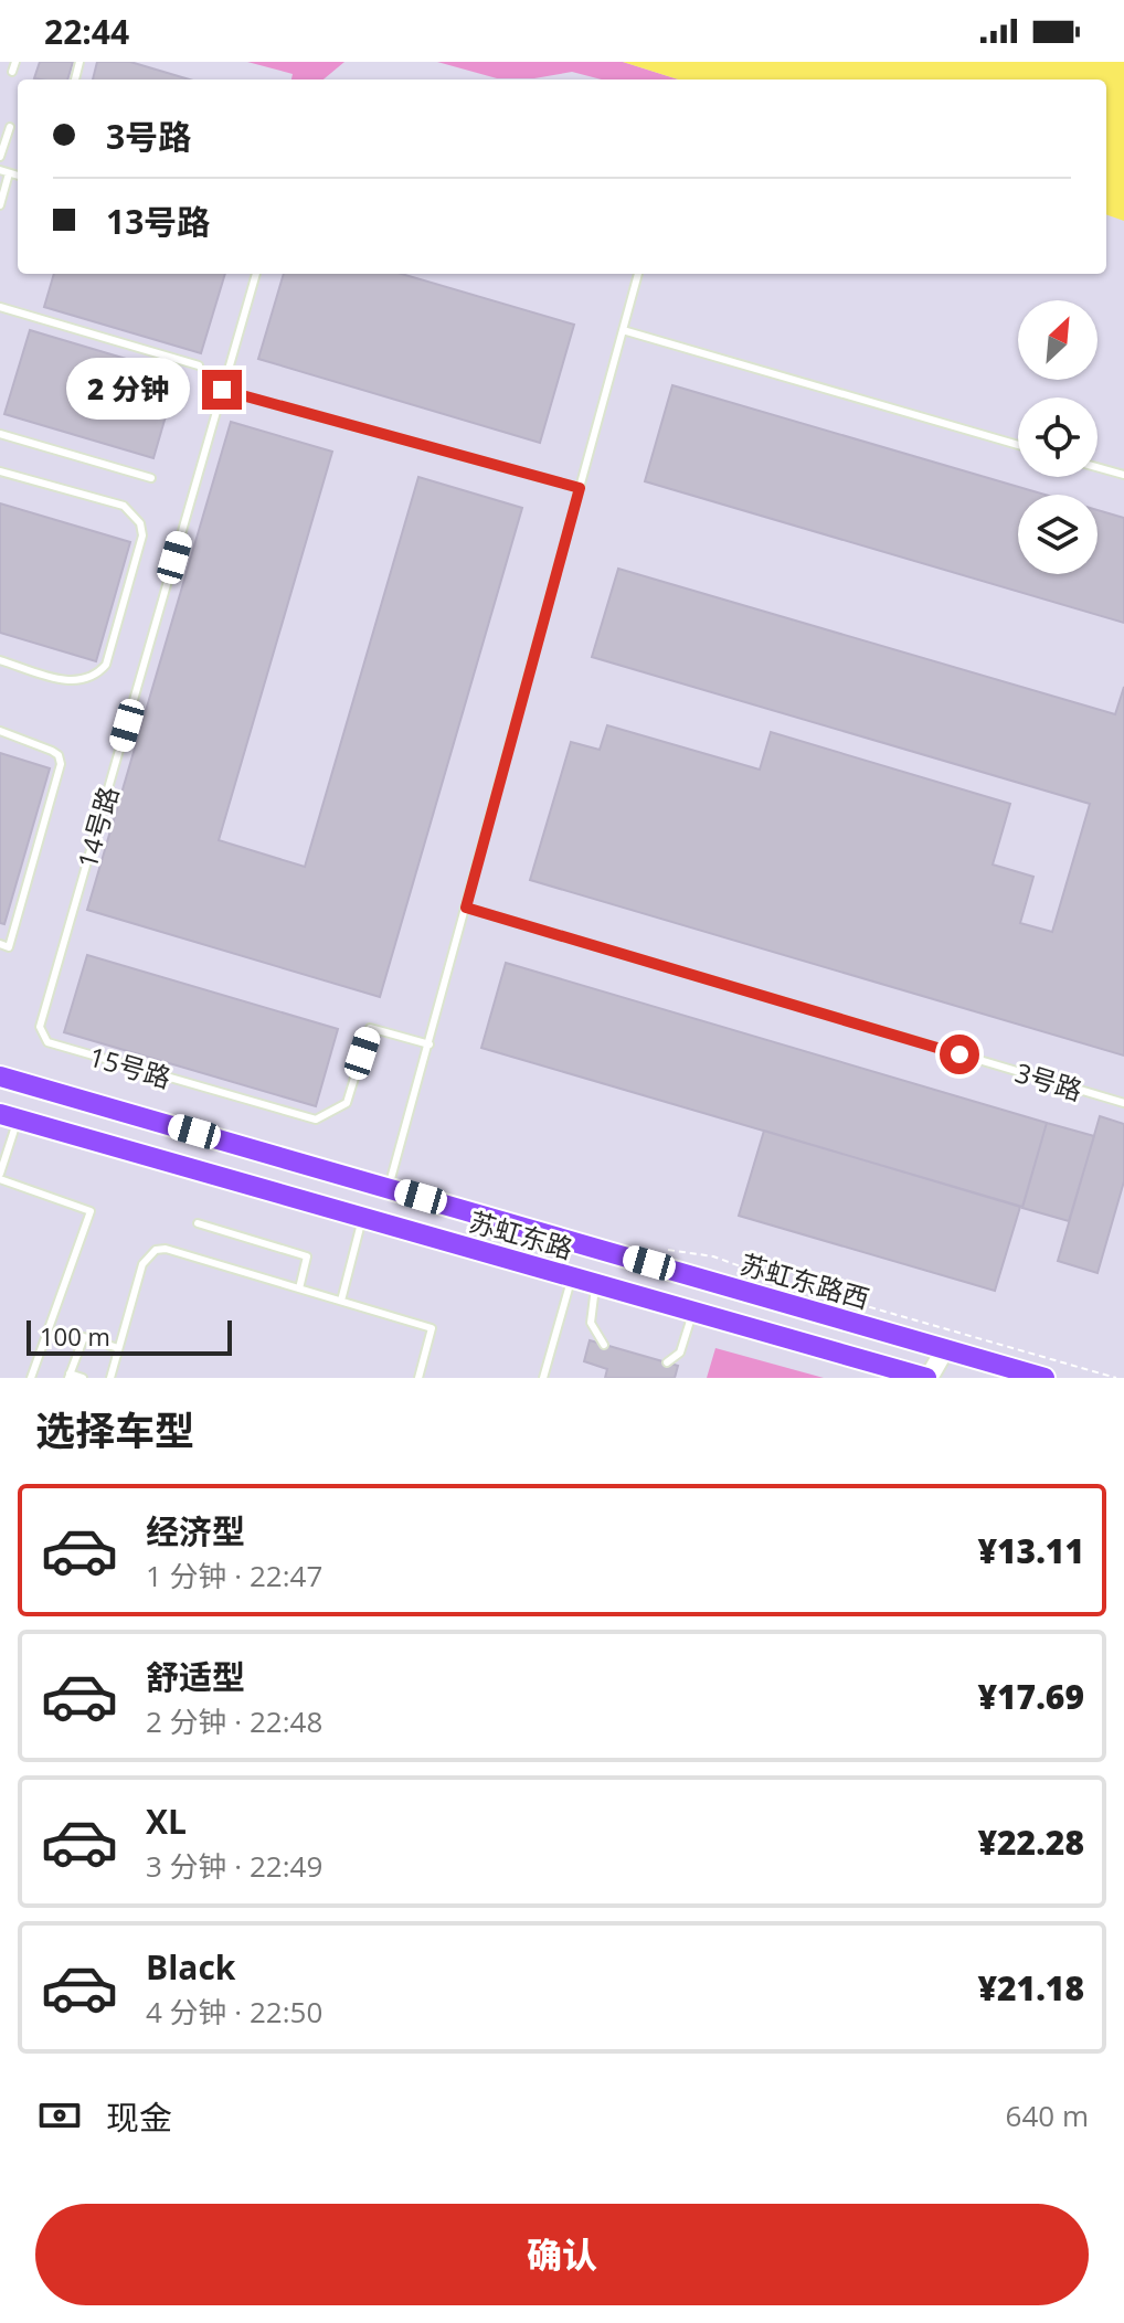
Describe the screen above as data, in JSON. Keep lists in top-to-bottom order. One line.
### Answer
{"streets":{"main road":["苏虹东路","苏虹东路西"],"lane":["14号路","15号路","3号路"]},"crossings":[["14号路","15号路"],["苏虹东路","苏虹东路西"]],"scale_bar":"100 m","north":"top right","page":{"status":"22:44","banner":["3号路","13号路"],"bubble":"2 分钟","scale":"100 m","heading":"选择车型","list":[{"name":"经济型","note":"1 分钟 · 22:47","value":"¥13.11"},{"name":"舒适型","note":"2 分钟 · 22:48","value":"¥17.69"},{"name":"XL","note":"3 分钟 · 22:49","value":"¥22.28"},{"name":"Black","note":"4 分钟 · 22:50","value":"¥21.18"}],"pay":["现金","640 m"],"buttons":"确认"}}
